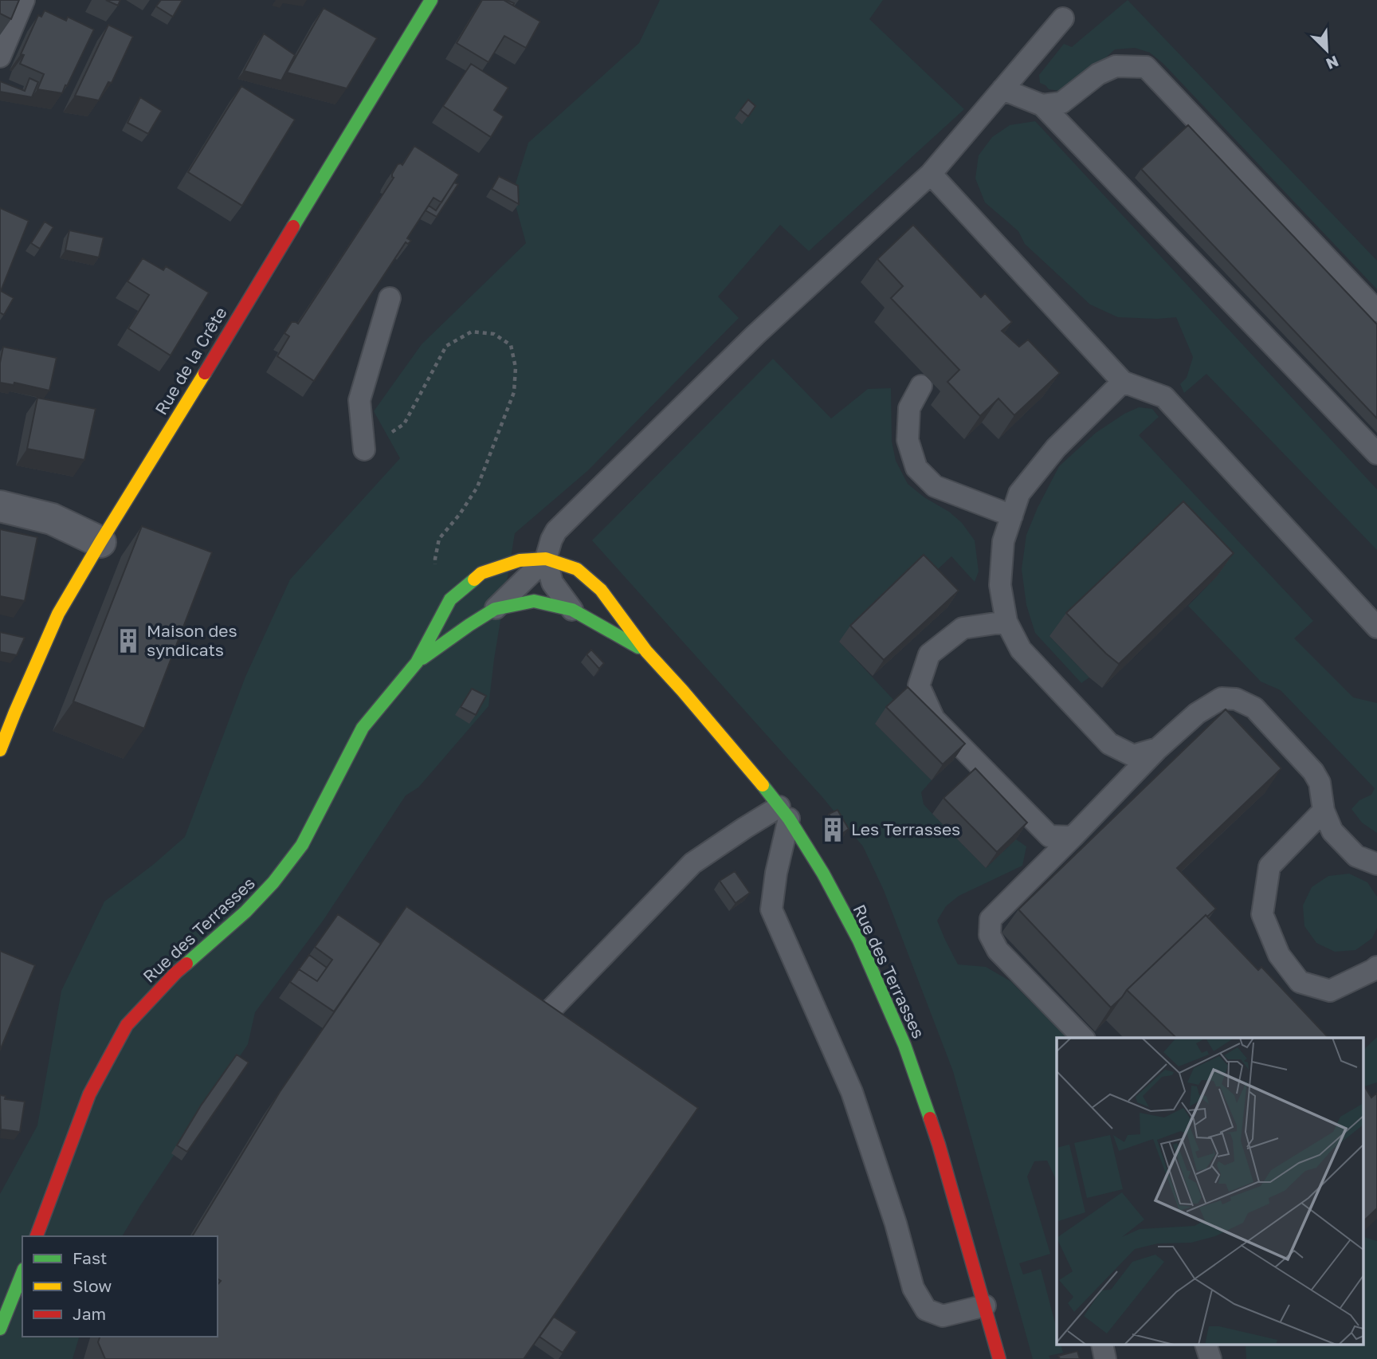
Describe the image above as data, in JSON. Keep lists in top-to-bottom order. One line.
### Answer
{"streets":{"street":["Rue de la Crête","Rue des Terrasses"]},"places":{"building":["Maison des syndicats","Les Terrasses"]},"legend":["Fast","Slow","Jam"],"north":"bottom right"}
